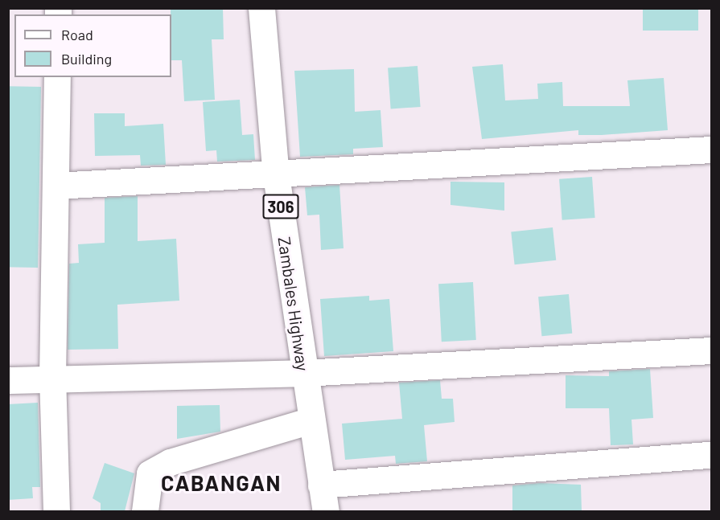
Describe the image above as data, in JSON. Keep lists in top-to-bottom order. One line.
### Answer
{"streets":{"street":["306","Zambales Highway"]},"districts":["CABANGAN"],"legend":["Road","Building"]}
